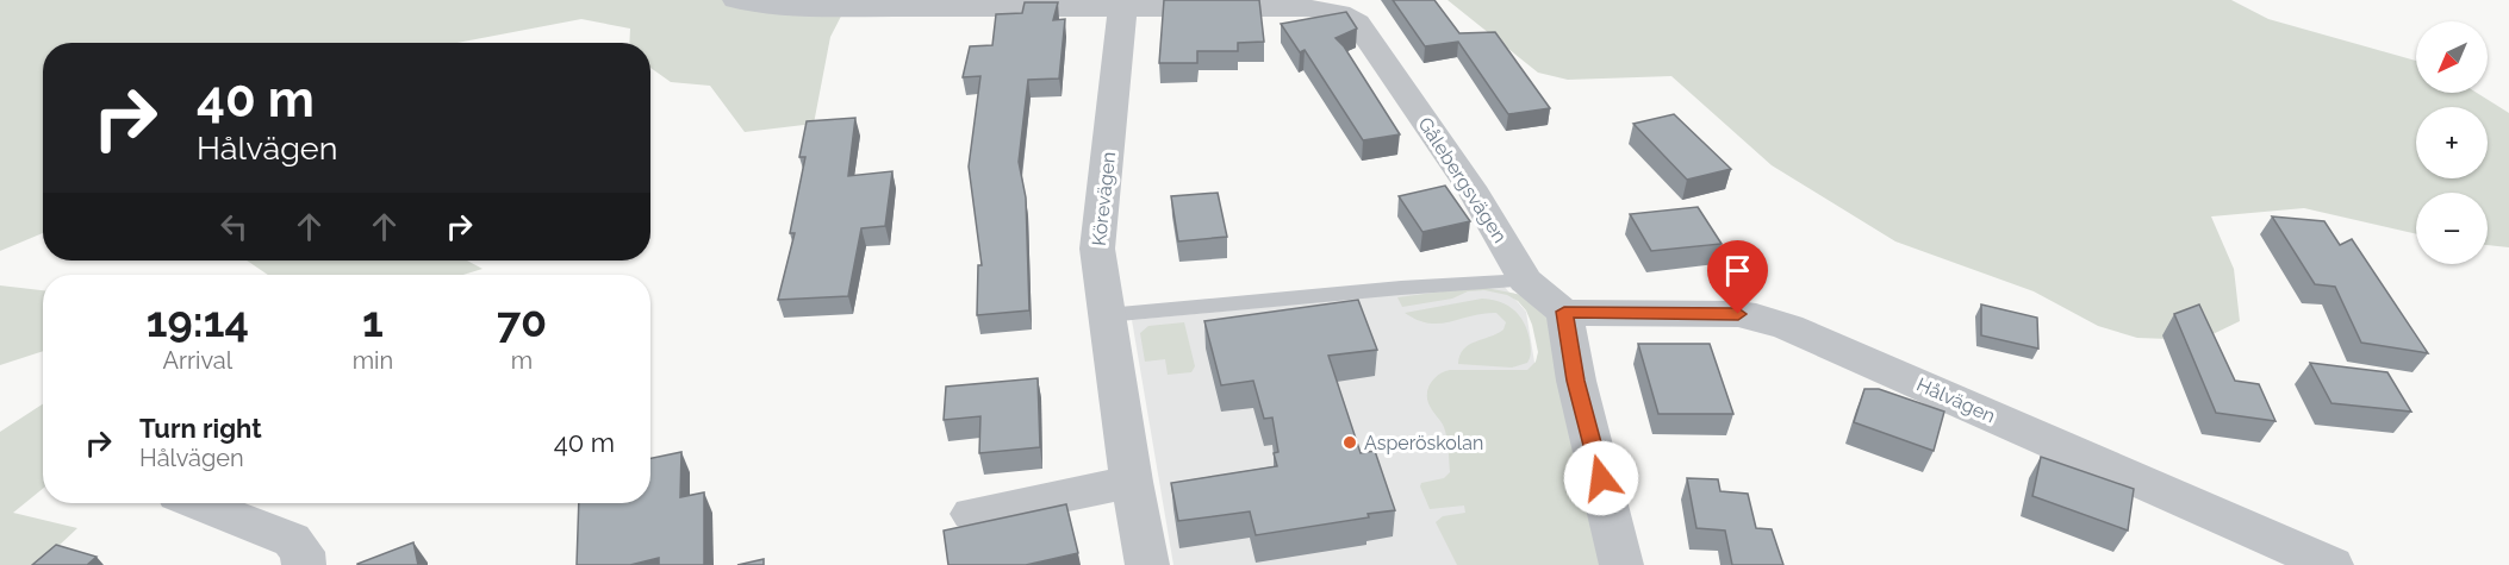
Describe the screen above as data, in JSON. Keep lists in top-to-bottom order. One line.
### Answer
{"streets":{"street":["Gålebergsvägen","Körevägen","Hålvägen"]},"crossings":[["Gålebergsvägen","Körevägen"],["Gålebergsvägen","Hålvägen"]],"places":["Asperöskolan"],"north":"bottom left","page":{"map_buttons":["+","−"],"turn":["40 m","Hålvägen"],"eta":["19:14","Arrival","1","min","70","m"],"list":[{"name":"Turn right","note":"Hålvägen","value":"40 m"}]}}
